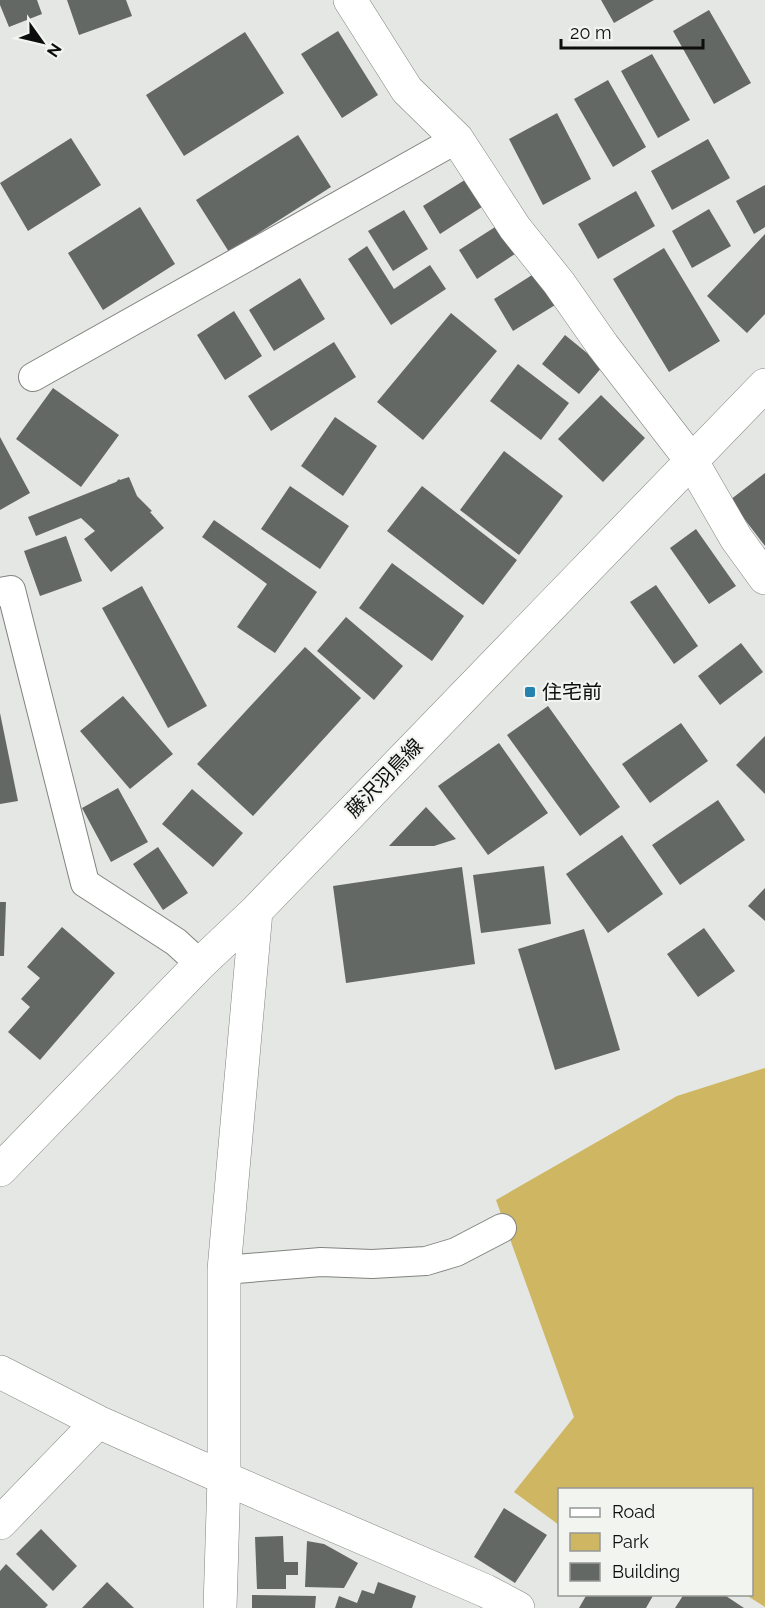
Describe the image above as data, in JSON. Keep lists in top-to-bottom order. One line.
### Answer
{"streets":{"street":["藤沢羽鳥線"]},"places":{"transit":["住宅前"]},"legend":["Road","Park","Building"],"scale_bar":"20 m","north":"bottom right"}
